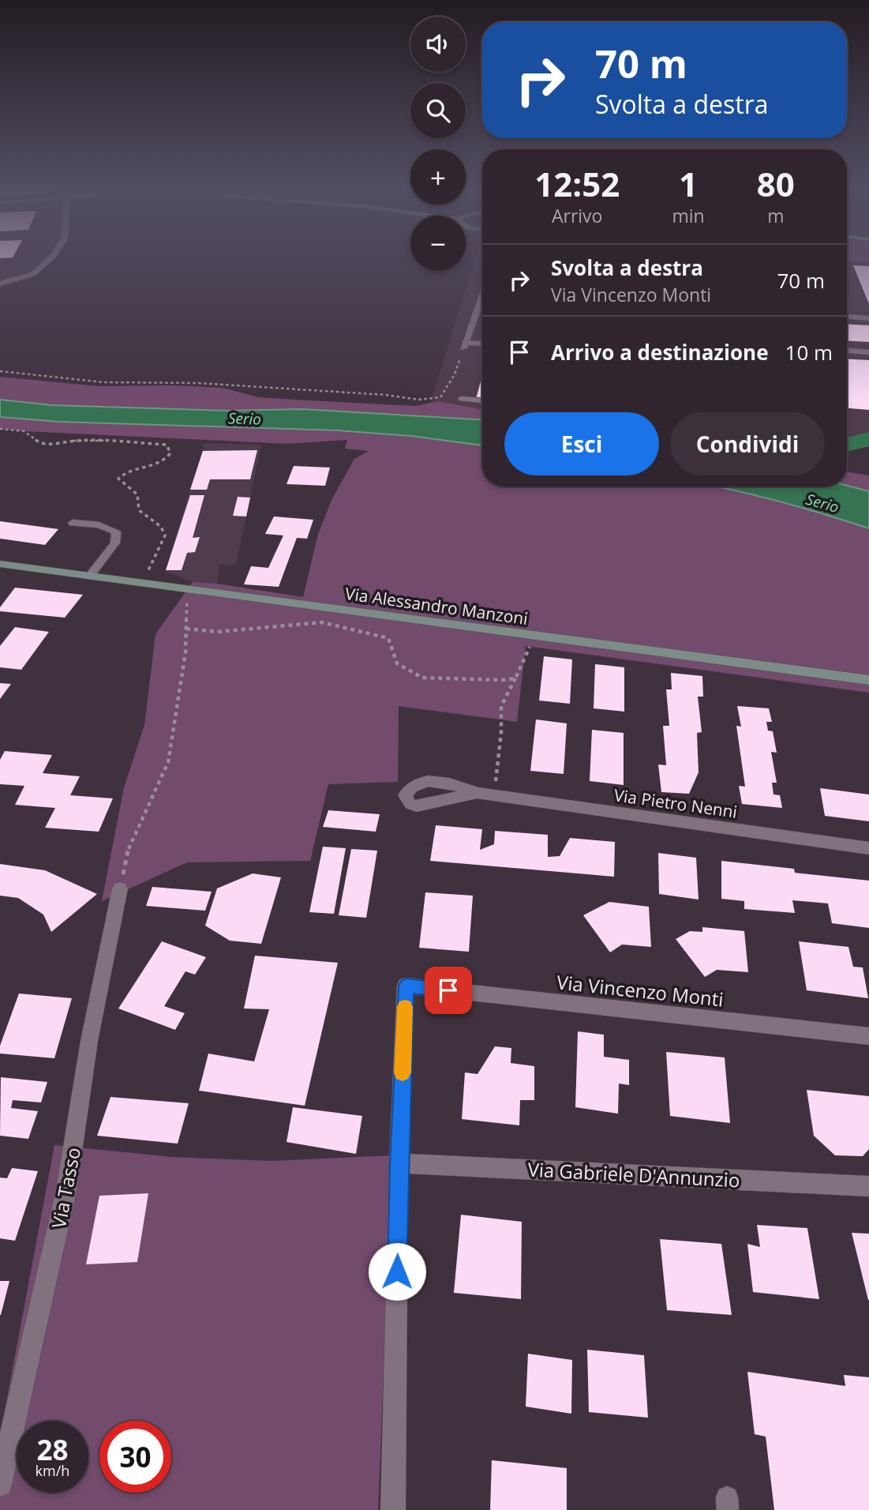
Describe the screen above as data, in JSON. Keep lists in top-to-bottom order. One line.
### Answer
{"streets":{"street":["Via Alessandro Manzoni","Via Pietro Nenni","Via Vincenzo Monti","Via Gabriele D'Annunzio","Via Tasso"]},"crossings":[["Via Vincenzo Monti","Via Gabriele D'Annunzio"]],"water":["Serio"],"page":{"map_buttons":["+","−"],"turn":["70 m","Svolta a destra"],"eta":["12:52","Arrivo","1","min","80","m"],"list":[{"name":"Svolta a destra","note":"Via Vincenzo Monti","value":"70 m"},{"name":"Arrivo a destinazione","value":"10 m"}],"buttons":["Esci","Condividi"],"speed":"28 km/h","limit":"30"}}
